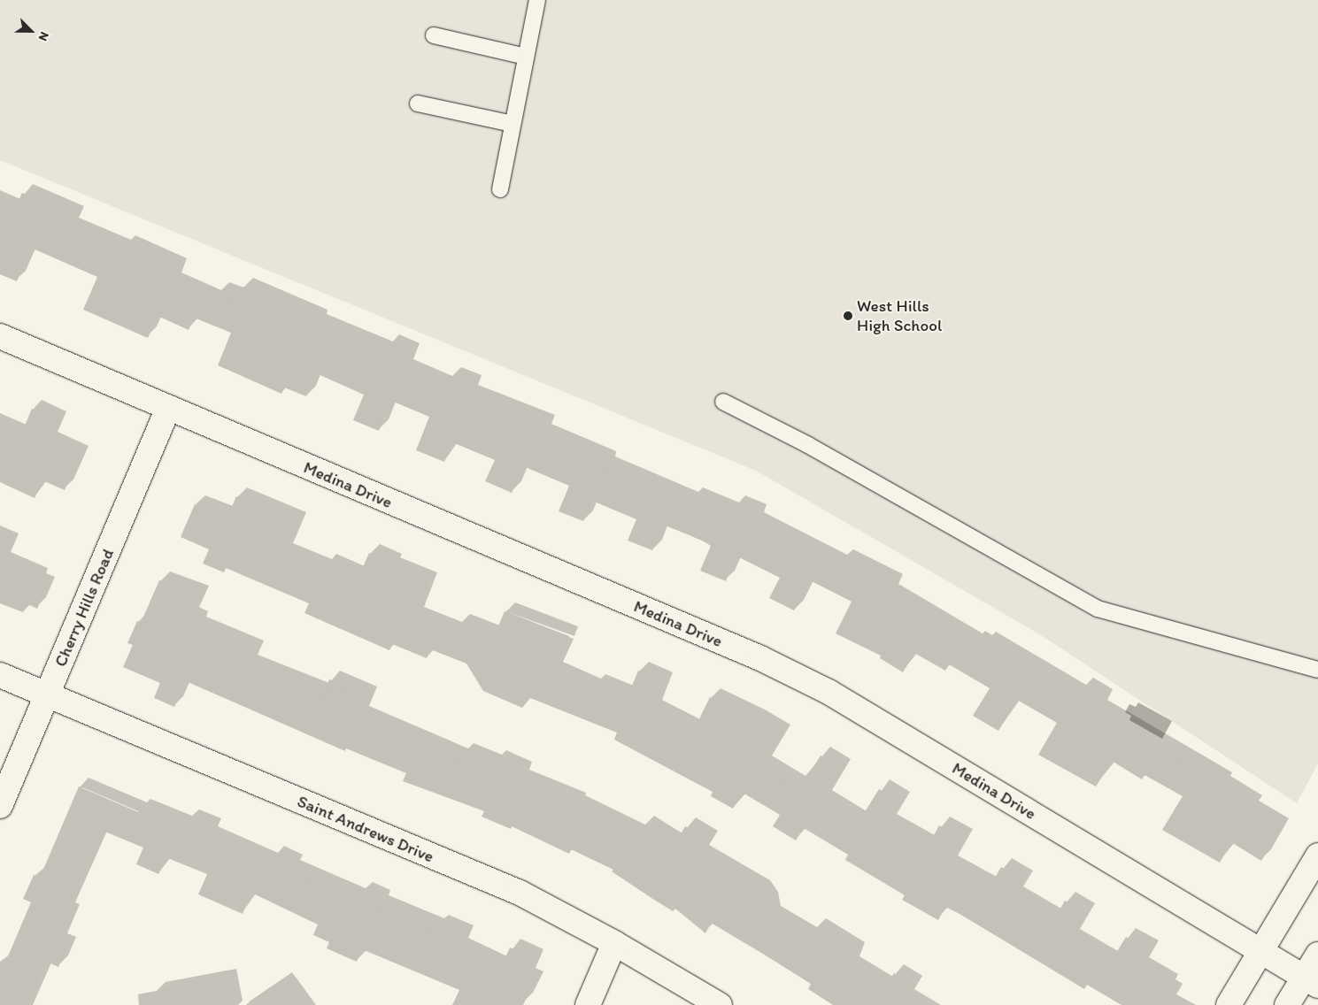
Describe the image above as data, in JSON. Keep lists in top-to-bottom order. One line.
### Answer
{"streets":{"street":["Medina Drive","Cherry Hills Road","Saint Andrews Drive"]},"crossings":[["Medina Drive","Cherry Hills Road"],["Cherry Hills Road","Saint Andrews Drive"]],"places":["West Hills High School"],"north":"bottom right"}
